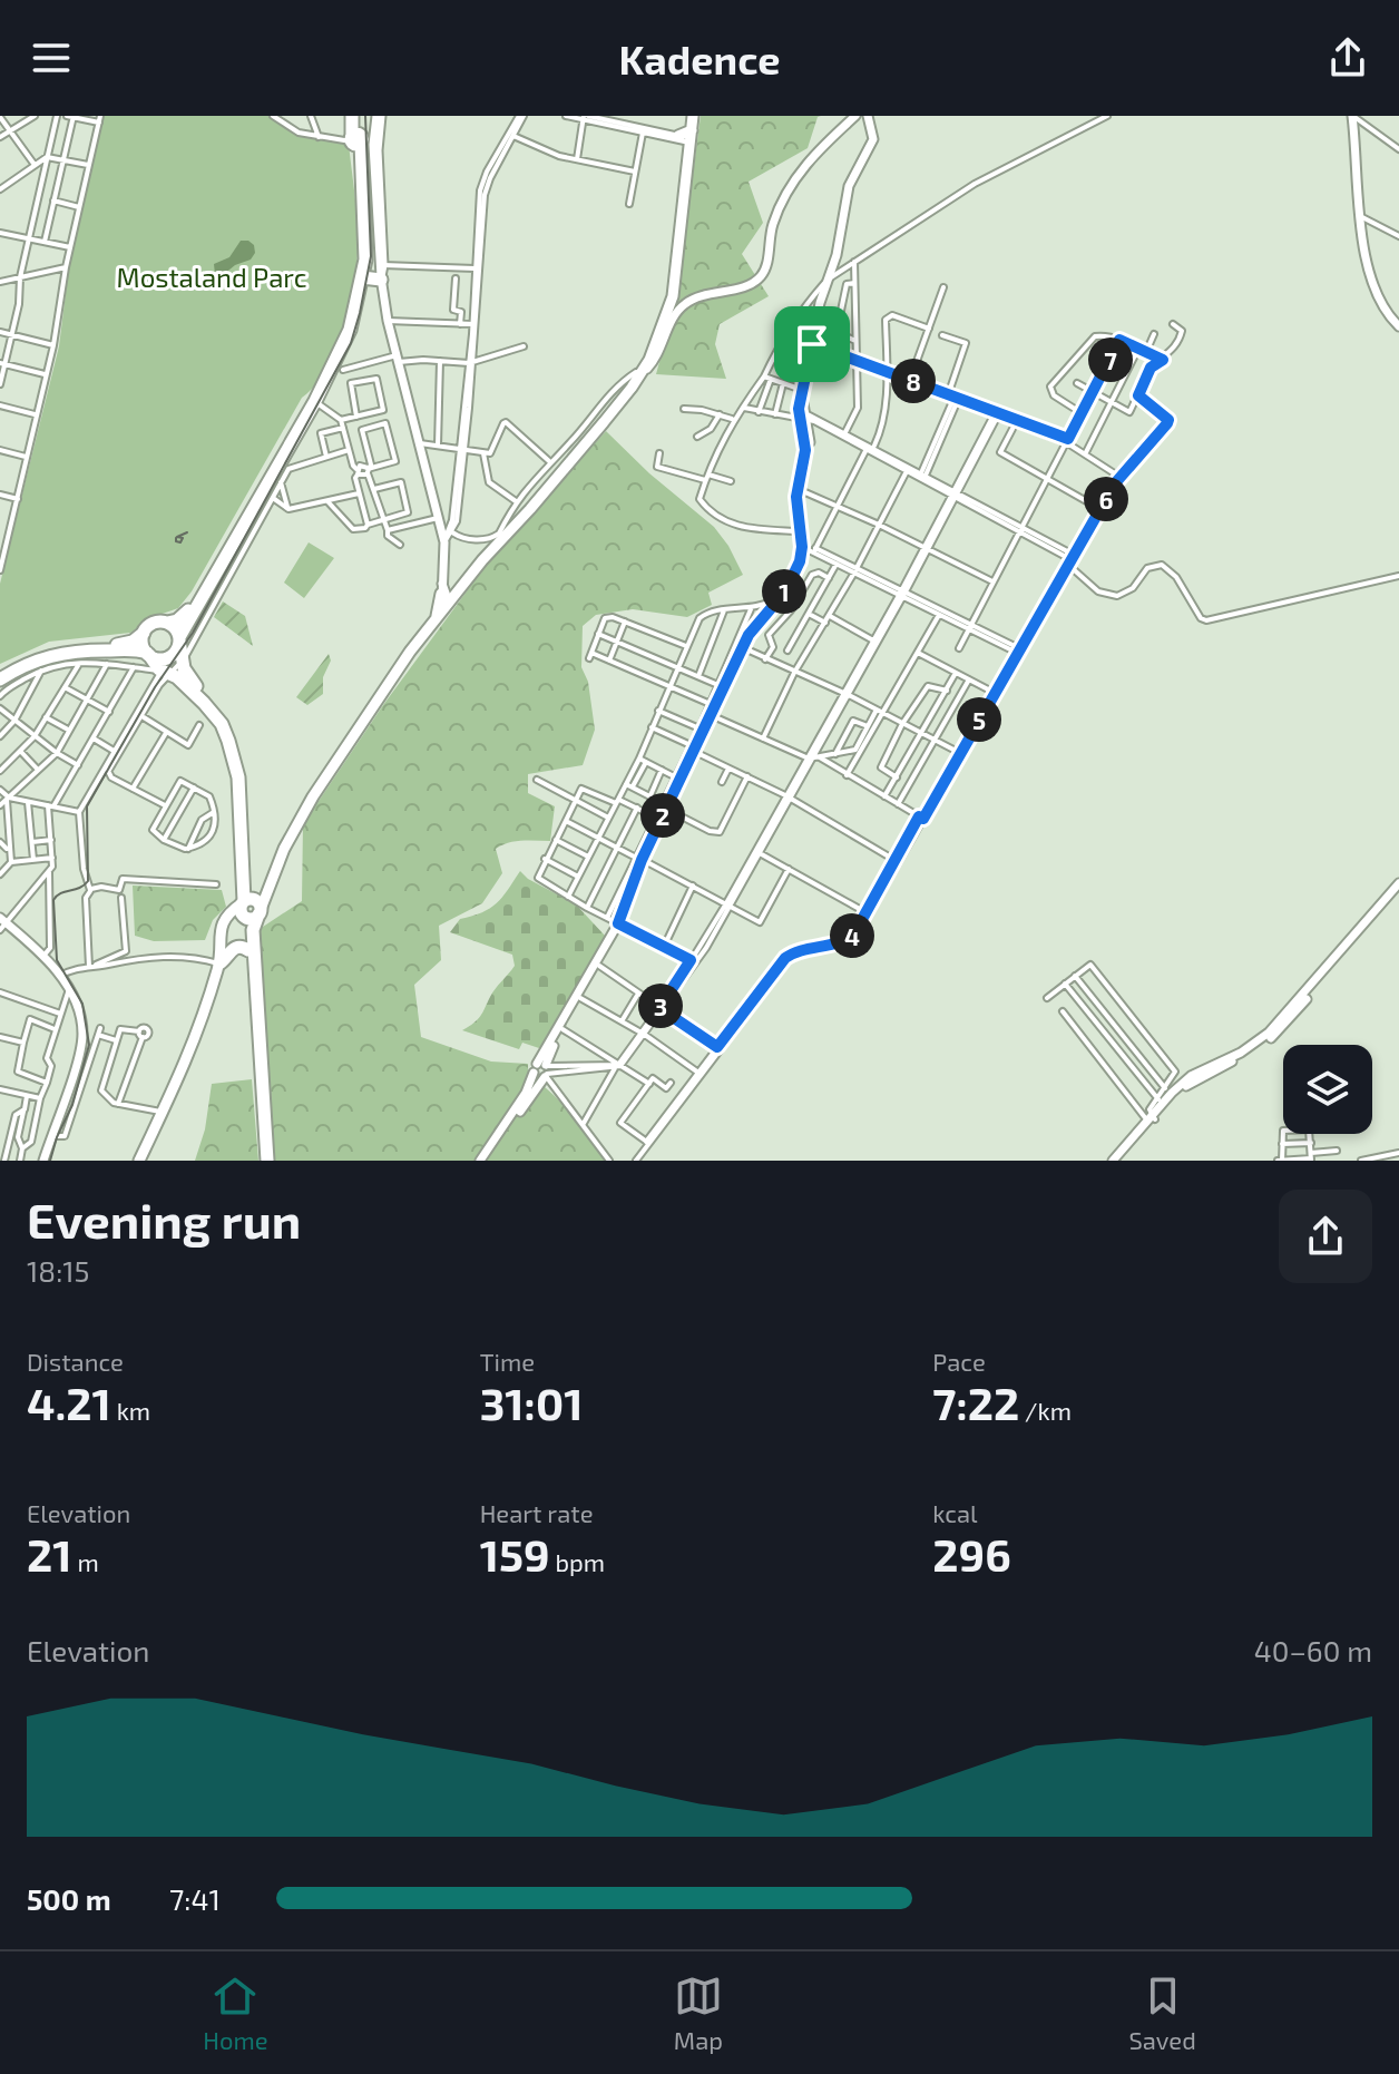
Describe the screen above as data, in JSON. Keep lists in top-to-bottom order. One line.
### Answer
{"parks":["Mostaland Parc"],"page":{"header":"Kadence","pins":["7","8","6","1","5","2","4","3"],"heading":["Evening run","18:15"],"stats":[["Distance","4.21 km"],["Time","31:01"],["Pace","7:22 /km"],["Elevation","21 m"],["Heart rate","159 bpm"],["kcal","296"]],"chart":["Elevation","40–60 m"],"list":[{"name":"500 m","note":"7:41"}],"tabs":["Home","Map","Saved"]}}
